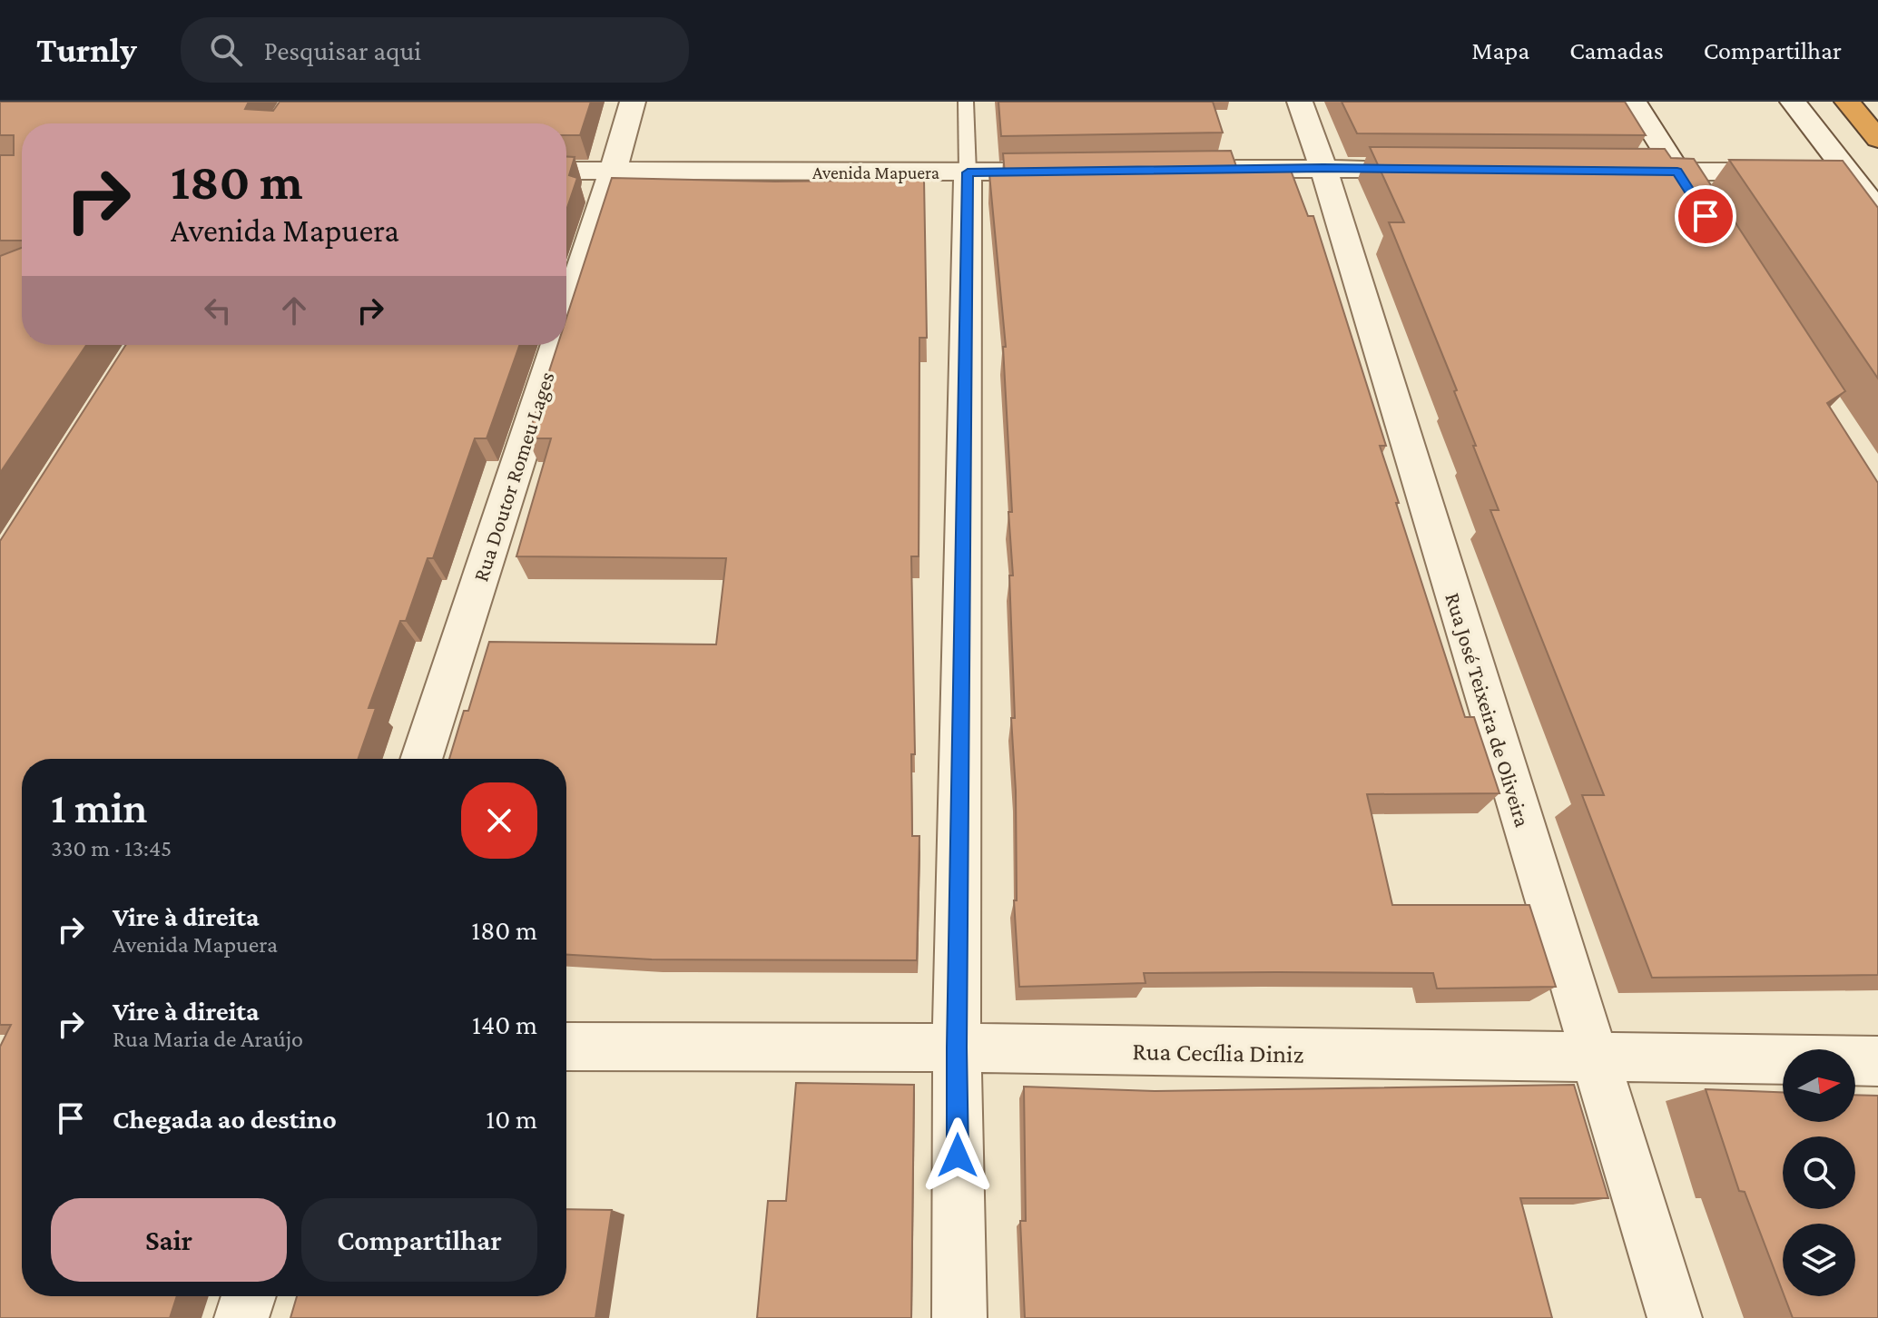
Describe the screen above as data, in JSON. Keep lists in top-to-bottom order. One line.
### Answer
{"streets":{"street":["Avenida Mapuera","Rua Doutor Romeu Lages","Rua José Teixeira de Oliveira","Rua Cecília Diniz"]},"crossings":[["Avenida Mapuera","Rua Doutor Romeu Lages"],["Rua José Teixeira de Oliveira","Rua Cecília Diniz"]],"north":"right","page":{"header":"Turnly","search":"Pesquisar aqui","nav":["Mapa","Camadas","Compartilhar"],"turn":["180 m","Avenida Mapuera"],"heading":["1 min","330 m · 13:45"],"list":[{"name":"Vire à direita","note":"Avenida Mapuera","value":"180 m"},{"name":"Vire à direita","note":"Rua Maria de Araújo","value":"140 m"},{"name":"Chegada ao destino","value":"10 m"}],"buttons":["Sair","Compartilhar"]}}
